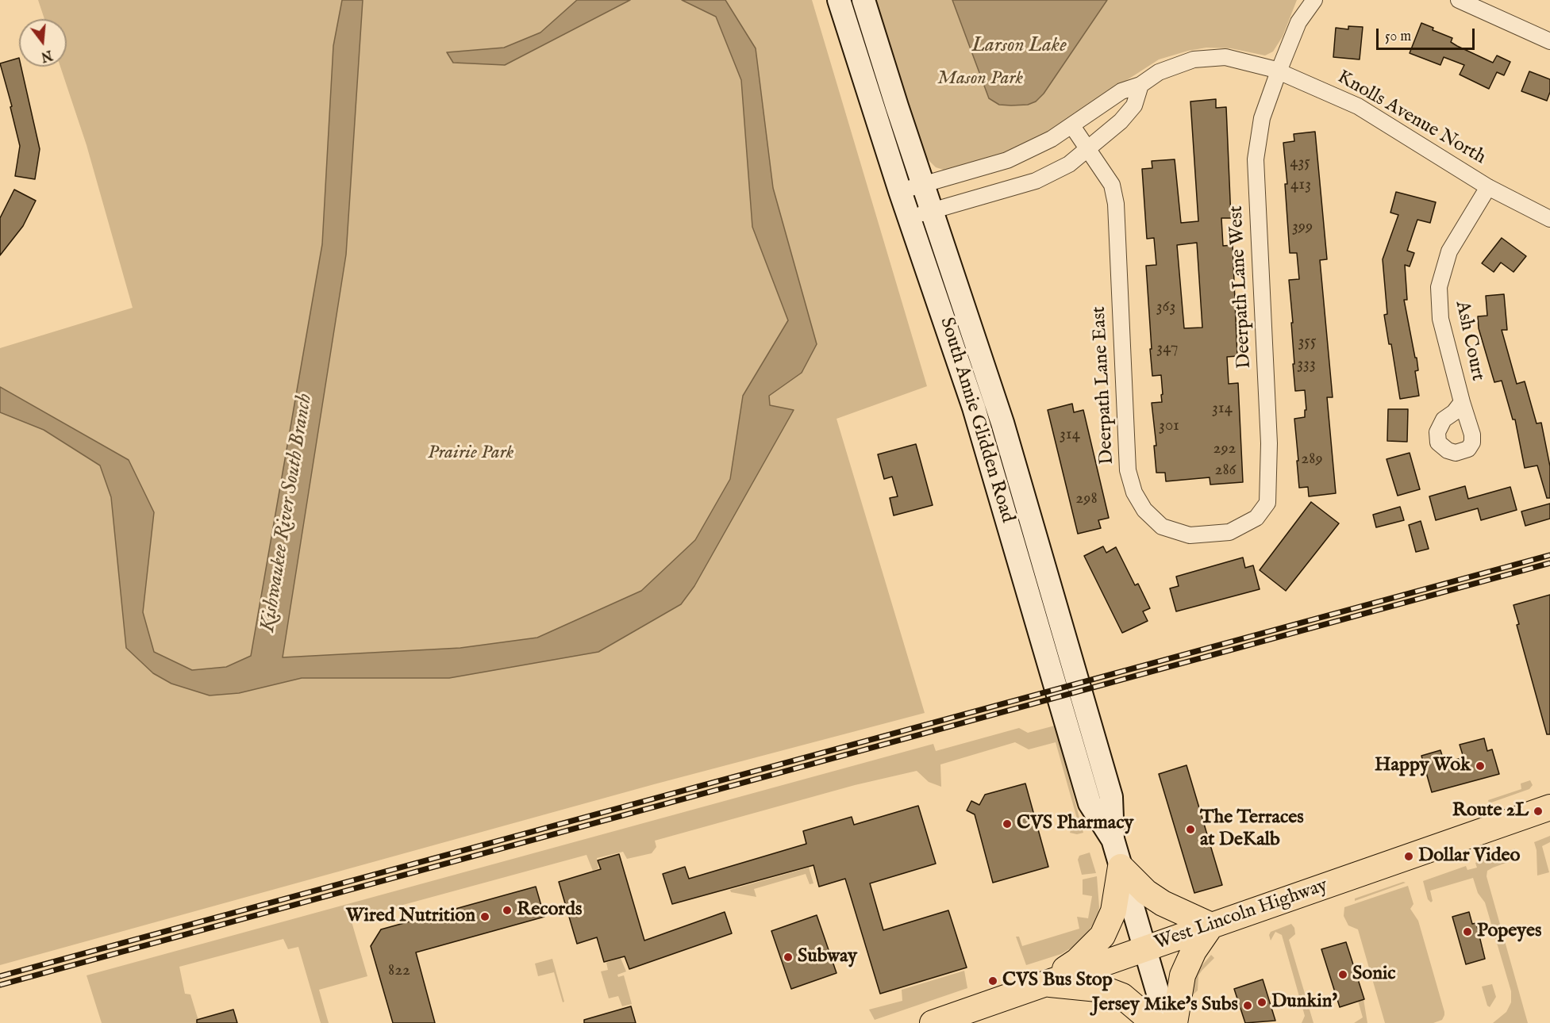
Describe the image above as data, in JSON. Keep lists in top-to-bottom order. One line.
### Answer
{"streets":{"main road":["South Annie Glidden Road","West Lincoln Highway"],"street":["Knolls Avenue North","Deerpath Lane West","Ash Court","Deerpath Lane East"]},"crossings":[["Knolls Avenue North","Deerpath Lane West"],["Knolls Avenue North","Ash Court"],["Knolls Avenue North","Deerpath Lane East"],["Knolls Avenue North","South Annie Glidden Road"],["Deerpath Lane West","Deerpath Lane East"],["South Annie Glidden Road","West Lincoln Highway"]],"water":["Larson Lake","Kishwaukee River South Branch"],"parks":["Mason Park","Prairie Park"],"places":["Happy Wok","Route 2L","CVS Pharmacy","The Terraces at DeKalb","Dollar Video","Records","Wired Nutrition","Popeyes","Subway","Sonic","CVS Bus Stop","Dunkin'","Jersey Mike's Subs"],"house_numbers":["435","413","399","363","355","347","333","314","301","314","292","289","286","298","822"],"scale_bar":"50 m","north":"bottom"}
